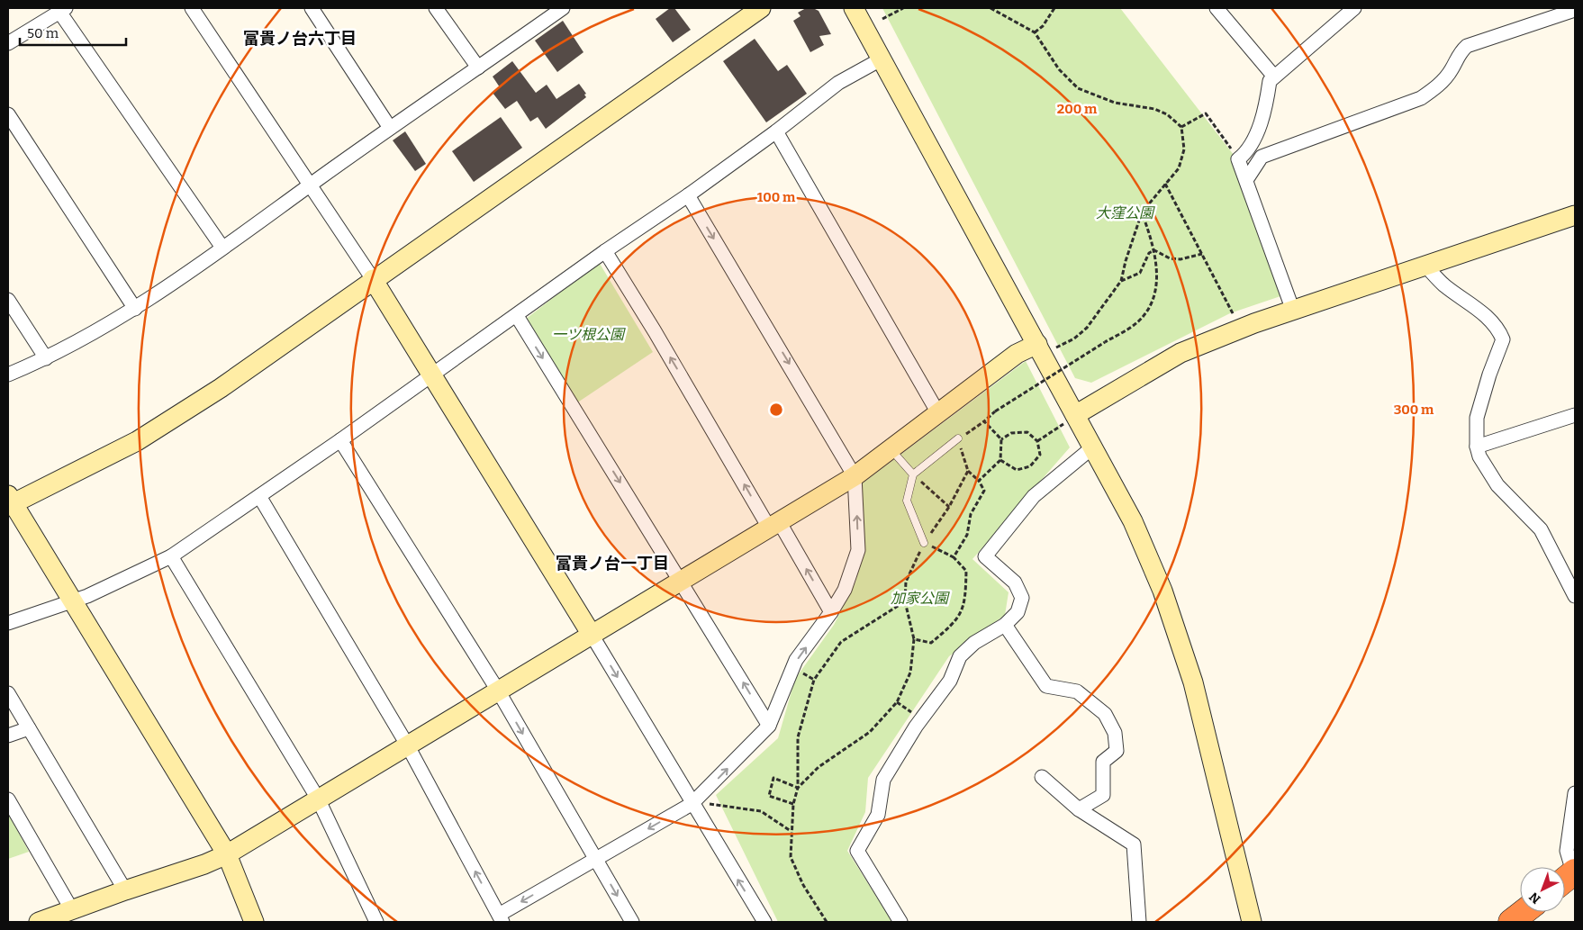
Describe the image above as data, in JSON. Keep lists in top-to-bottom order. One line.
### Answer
{"districts":["富貴ノ台六丁目","富貴ノ台一丁目"],"parks":["大窪公園","一ツ根公園","加家公園"],"scale_bar":"50 m","north":"bottom left","rings":["200 m","100 m","300 m"]}
